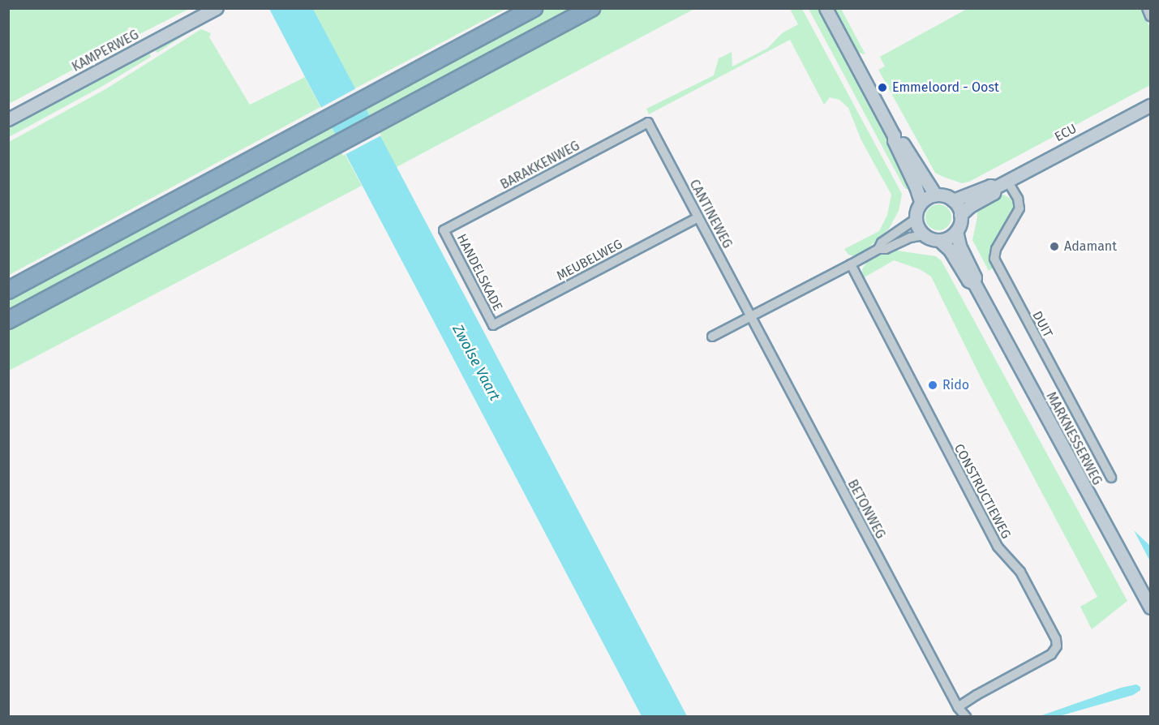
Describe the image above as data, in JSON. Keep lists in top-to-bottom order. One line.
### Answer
{"streets":{"main road":["KAMPERWEG","ECU","MARKNESSERWEG"],"street":["BARAKKENWEG","CANTINEWEG","MEUBELWEG","HANDELSKADE","DUIT","CONSTRUCTIEWEG","BETONWEG"]},"crossings":[["ECU","DUIT"],["ECU","MARKNESSERWEG"],["BARAKKENWEG","CANTINEWEG"],["BARAKKENWEG","HANDELSKADE"],["CANTINEWEG","MEUBELWEG"],["CANTINEWEG","BETONWEG"],["MEUBELWEG","HANDELSKADE"],["CONSTRUCTIEWEG","BETONWEG"]],"water":["Zwolse Vaart"],"places":["Emmeloord - Oost","Adamant","Rido"]}
